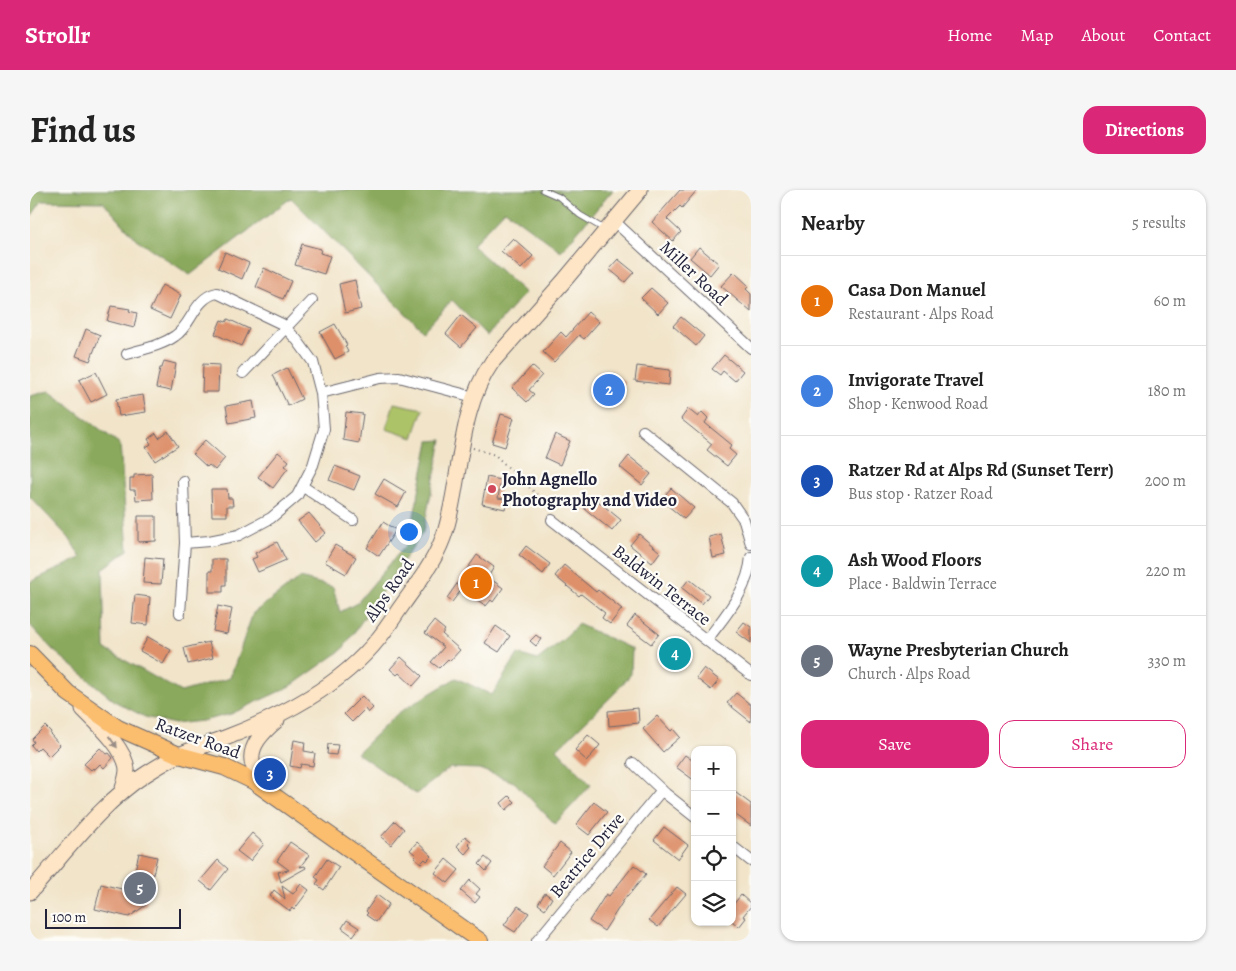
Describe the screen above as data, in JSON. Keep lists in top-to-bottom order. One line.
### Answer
{"streets":{"main road":["Alps Road","Ratzer Road"],"street":["Miller Road","Baldwin Terrace","Beatrice Drive"]},"crossings":[["Miller Road","Alps Road"],["Alps Road","Ratzer Road"]],"places":["John Agnello Photography and Video"],"scale_bar":"100 m","page":{"header":"Strollr","nav":["Home","Map","About","Contact"],"title":"Find us","buttons":["Directions",["Save","Share"]],"heading":["Nearby","5 results"],"list":[{"mark":"1","name":"Casa Don Manuel","note":"Restaurant · Alps Road","value":"60 m"},{"mark":"2","name":"Invigorate Travel","note":"Shop · Kenwood Road","value":"180 m"},{"mark":"3","name":"Ratzer Rd at Alps Rd (Sunset Terr)","note":"Bus stop · Ratzer Road","value":"200 m"},{"mark":"4","name":"Ash Wood Floors","note":"Place · Baldwin Terrace","value":"220 m"},{"mark":"5","name":"Wayne Presbyterian Church","note":"Church · Alps Road","value":"330 m"}],"pins":["2","1","4","3","5"],"map_buttons":["+","−"],"scale":"100 m"}}
